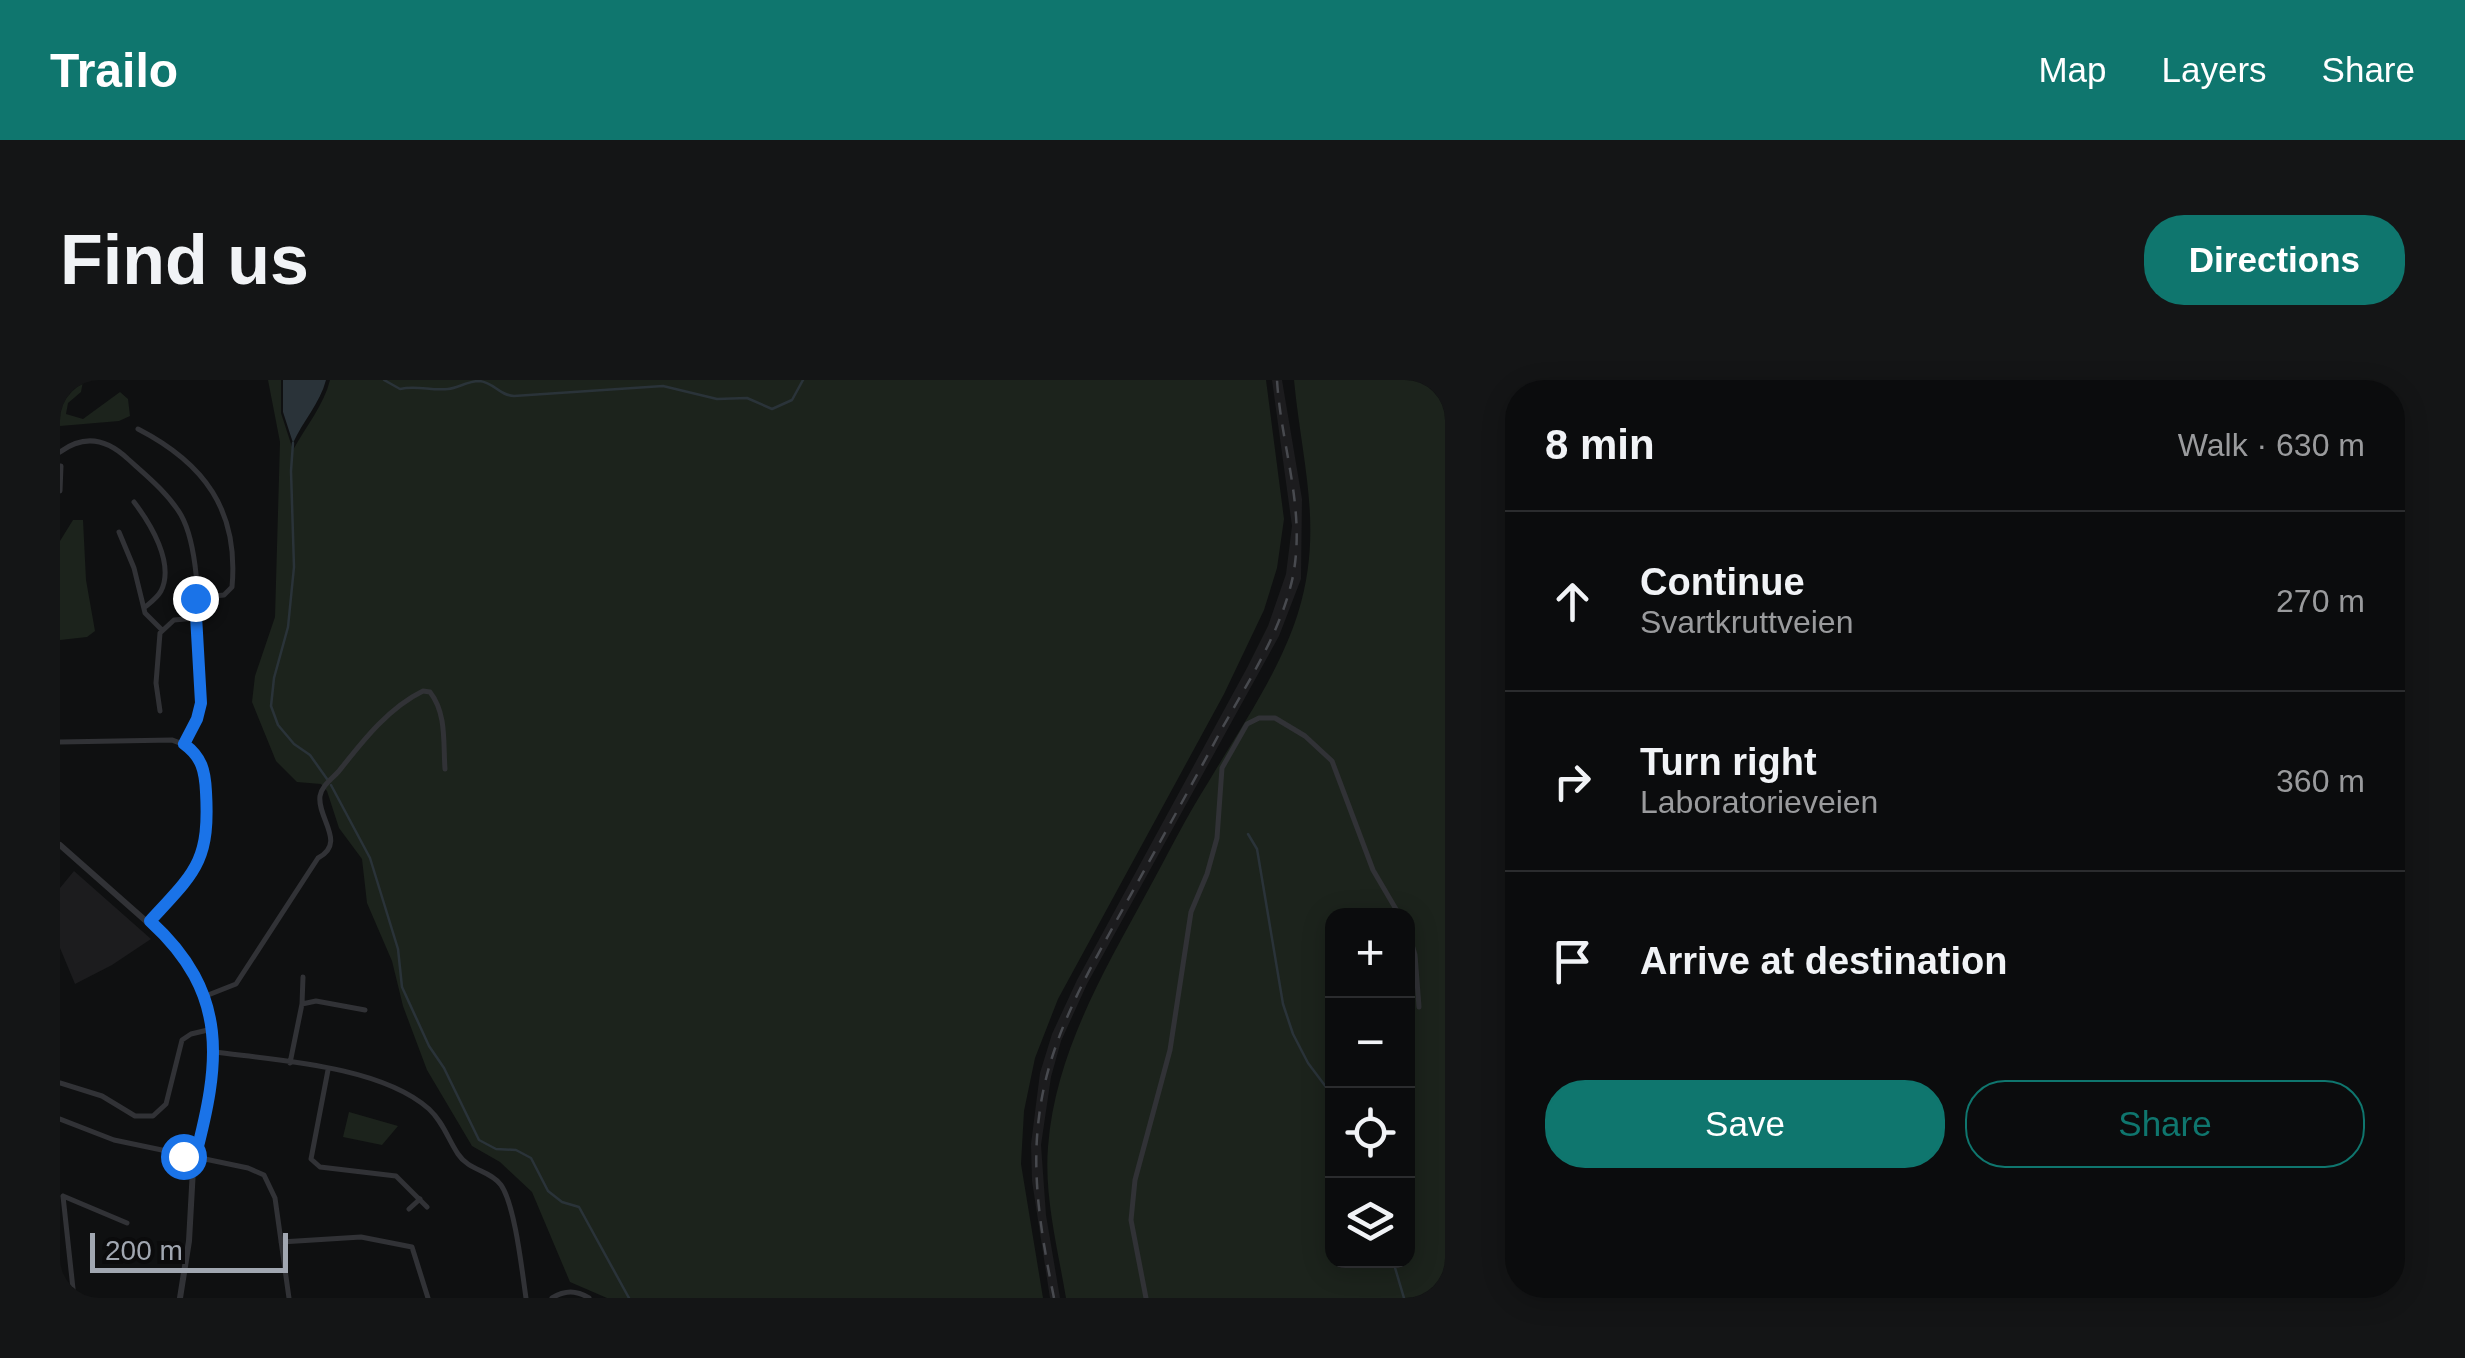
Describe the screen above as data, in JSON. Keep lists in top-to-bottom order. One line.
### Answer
{"scale_bar":"200 m","page":{"header":"Trailo","nav":["Map","Layers","Share"],"buttons":["Directions",["Save","Share"]],"title":"Find us","heading":["8 min","Walk · 630 m"],"list":[["Continue","Svartkruttveien","270 m"],["Turn right","Laboratorieveien","360 m"],"Arrive at destination"],"map_buttons":["+","−"],"scale":"200 m"}}
